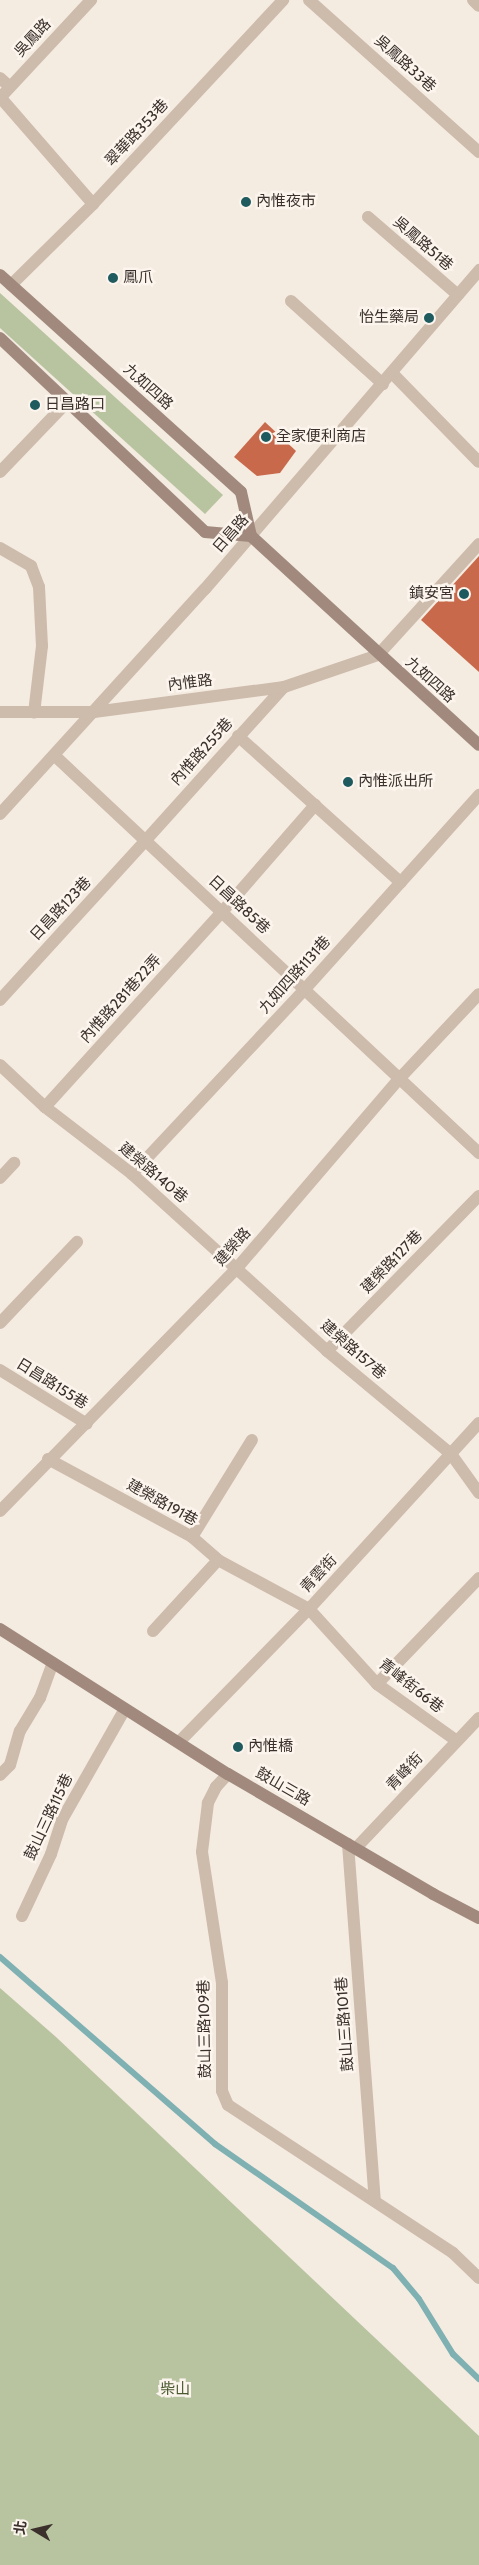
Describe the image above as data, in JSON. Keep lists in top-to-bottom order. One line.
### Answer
{"streets":{"street":["吳鳳路","吳鳳路33巷","翠華路353巷","吳鳳路51巷","九如四路","日昌路","內惟路","內惟路255巷","日昌路85巷","日昌路123巷","九如四路1131巷","內惟路281巷22弄","建榮路140巷","建榮路","建榮路127巷","建榮路157巷","日昌路155巷","建榮路191巷","青雲街","青峰街66巷","青峰街","鼓山三路","鼓山三路115巷","鼓山三路101巷","鼓山三路109巷"]},"crossings":[["翠華路353巷","九如四路"],["吳鳳路51巷","日昌路"],["九如四路","日昌路"],["九如四路","內惟路"],["日昌路","內惟路"],["日昌路","日昌路85巷"],["內惟路","內惟路255巷"],["內惟路255巷","日昌路85巷"],["內惟路255巷","日昌路123巷"],["日昌路85巷","日昌路123巷"],["日昌路85巷","九如四路1131巷"],["日昌路85巷","內惟路281巷22弄"],["日昌路85巷","建榮路"],["九如四路1131巷","建榮路140巷"],["內惟路281巷22弄","建榮路140巷"],["建榮路140巷","建榮路"],["建榮路140巷","建榮路157巷"],["建榮路","建榮路157巷"],["建榮路","日昌路155巷"],["建榮路","建榮路191巷"],["建榮路127巷","建榮路157巷"],["建榮路157巷","青雲街"],["建榮路191巷","青雲街"],["建榮路191巷","青峰街66巷"],["青雲街","青峰街66巷"],["青雲街","鼓山三路"],["青峰街66巷","青峰街"],["青峰街","鼓山三路"],["青峰街","鼓山三路101巷"],["鼓山三路","鼓山三路115巷"],["鼓山三路","鼓山三路101巷"],["鼓山三路","鼓山三路109巷"],["鼓山三路101巷","鼓山三路109巷"]],"parks":["柴山"],"places":["內惟夜市","鳳爪","怡生藥局","日昌路口","全家便利商店","鎮安宮","內惟派出所","內惟橋"],"north":"left"}
